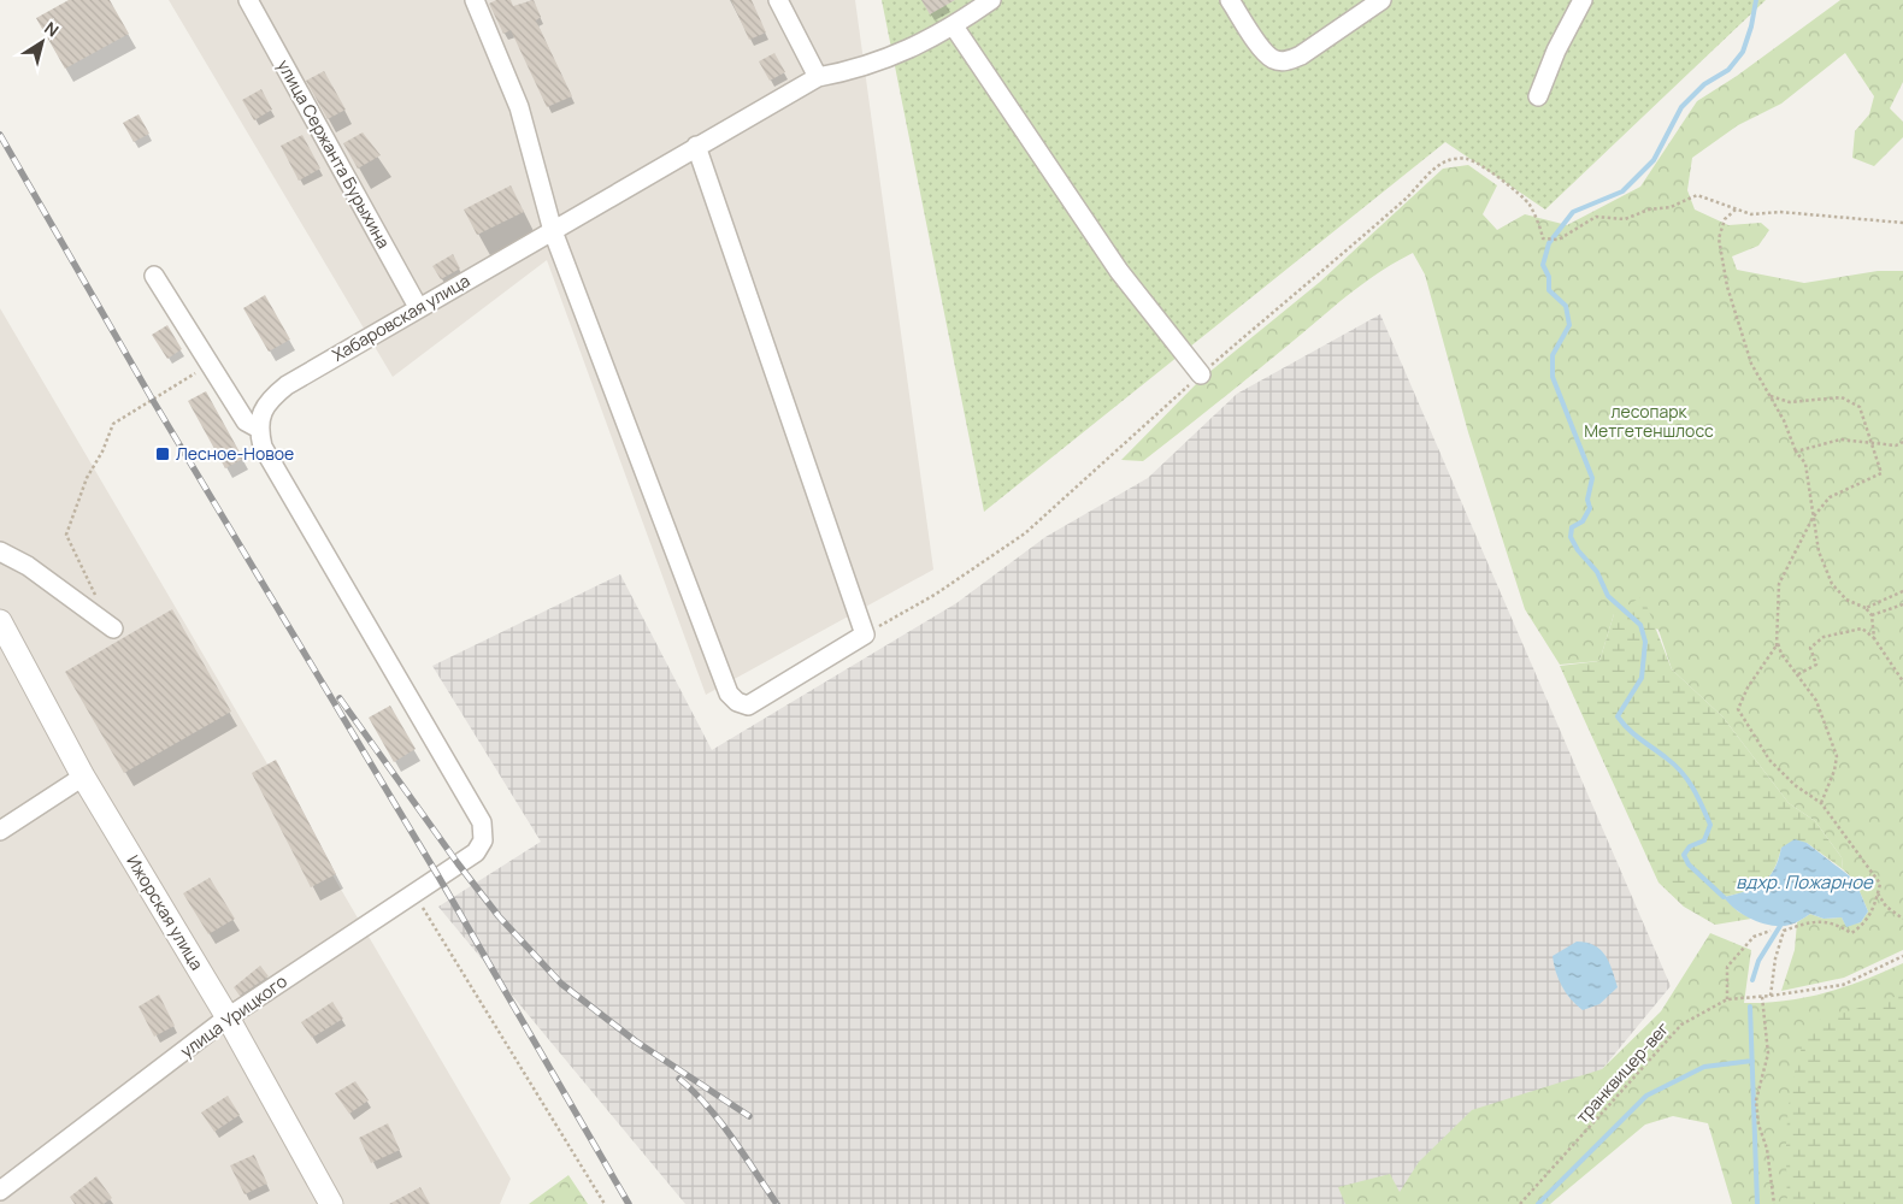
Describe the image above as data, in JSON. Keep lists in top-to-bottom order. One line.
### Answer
{"streets":{"street":["улица Сержанта Бурыхина","Хабаровская улица","Ижорская улица","улица Урицкого"],"path":["транквицер-вег"]},"crossings":[["улица Сержанта Бурыхина","Хабаровская улица"],["Хабаровская улица","улица Урицкого"],["Ижорская улица","улица Урицкого"]],"water":["вдхр. Пожарное"],"parks":["лесопарк Метгетеншлосс"],"places":{"transit":["Лесное-Новое"]},"north":"top right"}
